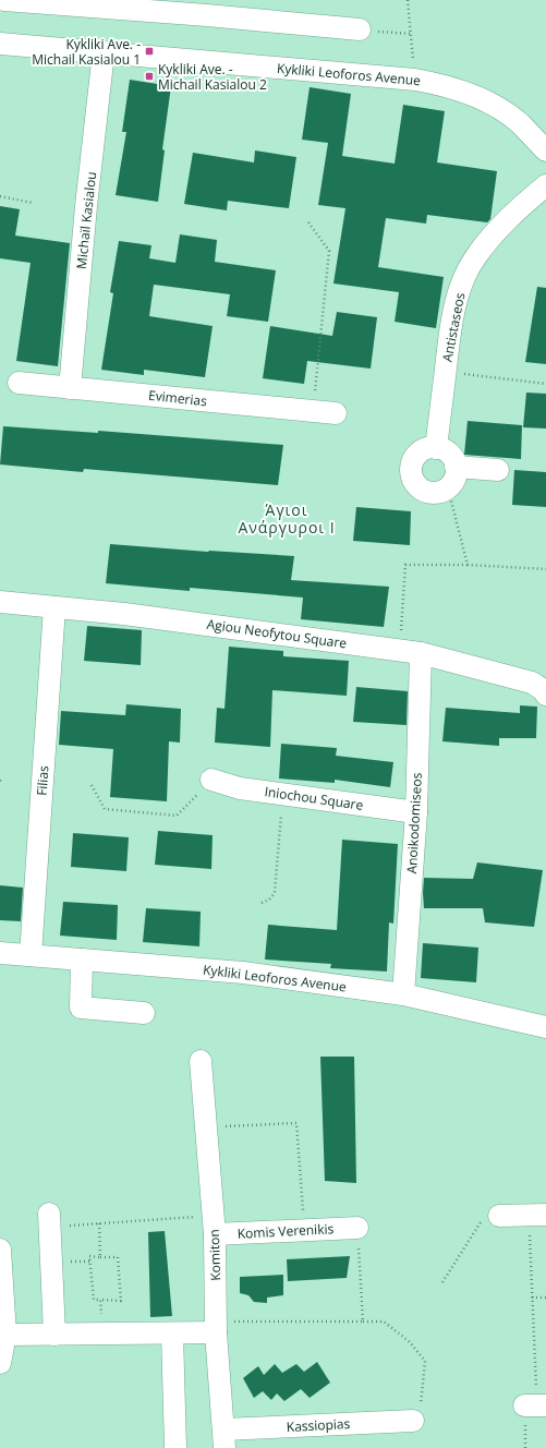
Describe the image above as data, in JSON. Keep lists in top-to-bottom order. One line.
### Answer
{"streets":{"street":["Kykliki Leoforos Avenue","Michaïl Kasialou","Antistaseos","Evimerias","Agiou Neofytou Square","Filias","Iniochou Square","Anoikodomiseos","Komis Verenikis","Komiton","Kassiopias"]},"crossings":[["Kykliki Leoforos Avenue","Michaïl Kasialou"],["Kykliki Leoforos Avenue","Filias"],["Kykliki Leoforos Avenue","Anoikodomiseos"],["Michaïl Kasialou","Evimerias"],["Agiou Neofytou Square","Filias"],["Agiou Neofytou Square","Anoikodomiseos"],["Iniochou Square","Anoikodomiseos"],["Komis Verenikis","Komiton"],["Komiton","Kassiopias"]],"districts":["Άγιοι Ανάργυροι Ι"],"places":{"transit":["Kykliki Ave. - Michail Kasialou 1","Kykliki Ave. - Michail Kasialou 2"]}}
